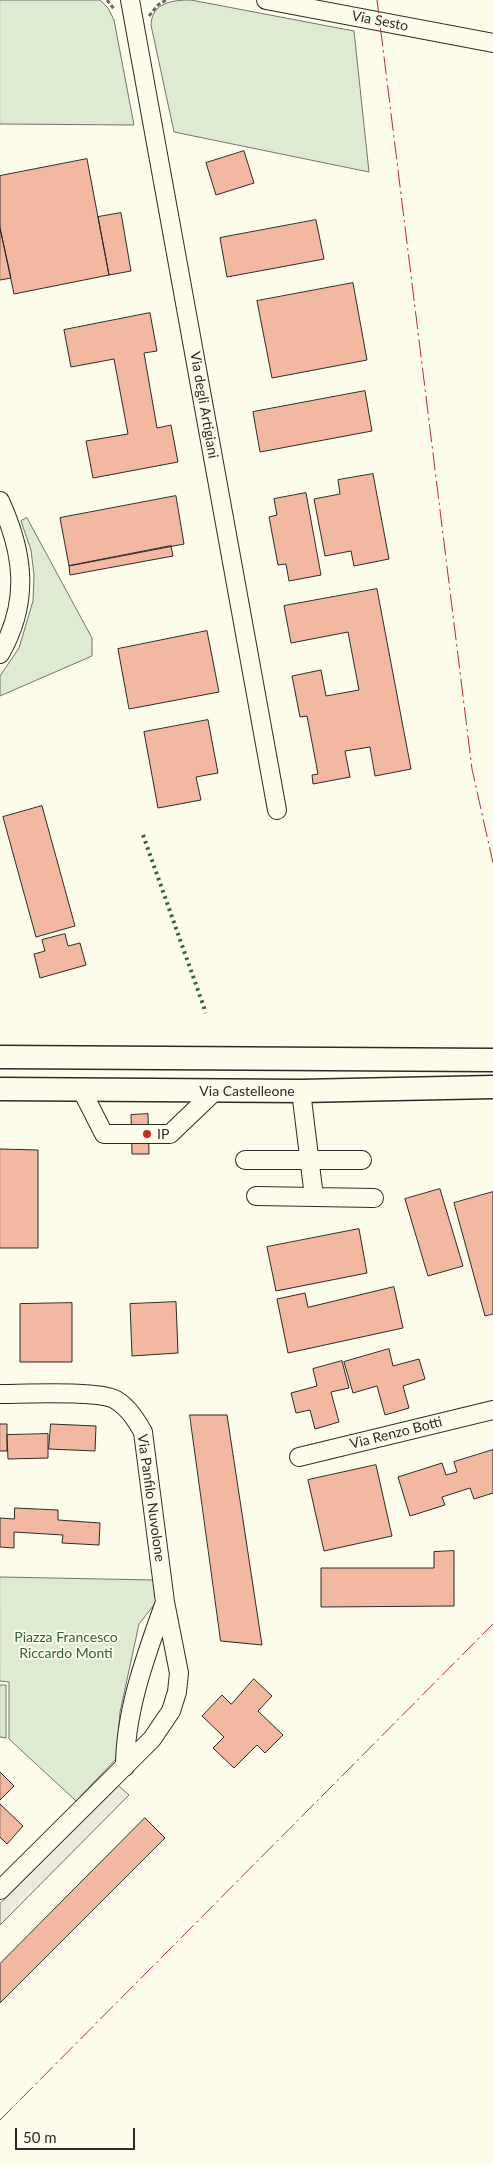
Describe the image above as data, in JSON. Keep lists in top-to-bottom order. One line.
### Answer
{"streets":{"main road":["Via Castelleone"],"street":["Via Sesto","Via degli Artigiani","Via Renzo Botti","Via Panfilo Nuvolone"]},"parks":["Piazza Francesco Riccardo Monti"],"places":["IP"],"scale_bar":"50 m"}
